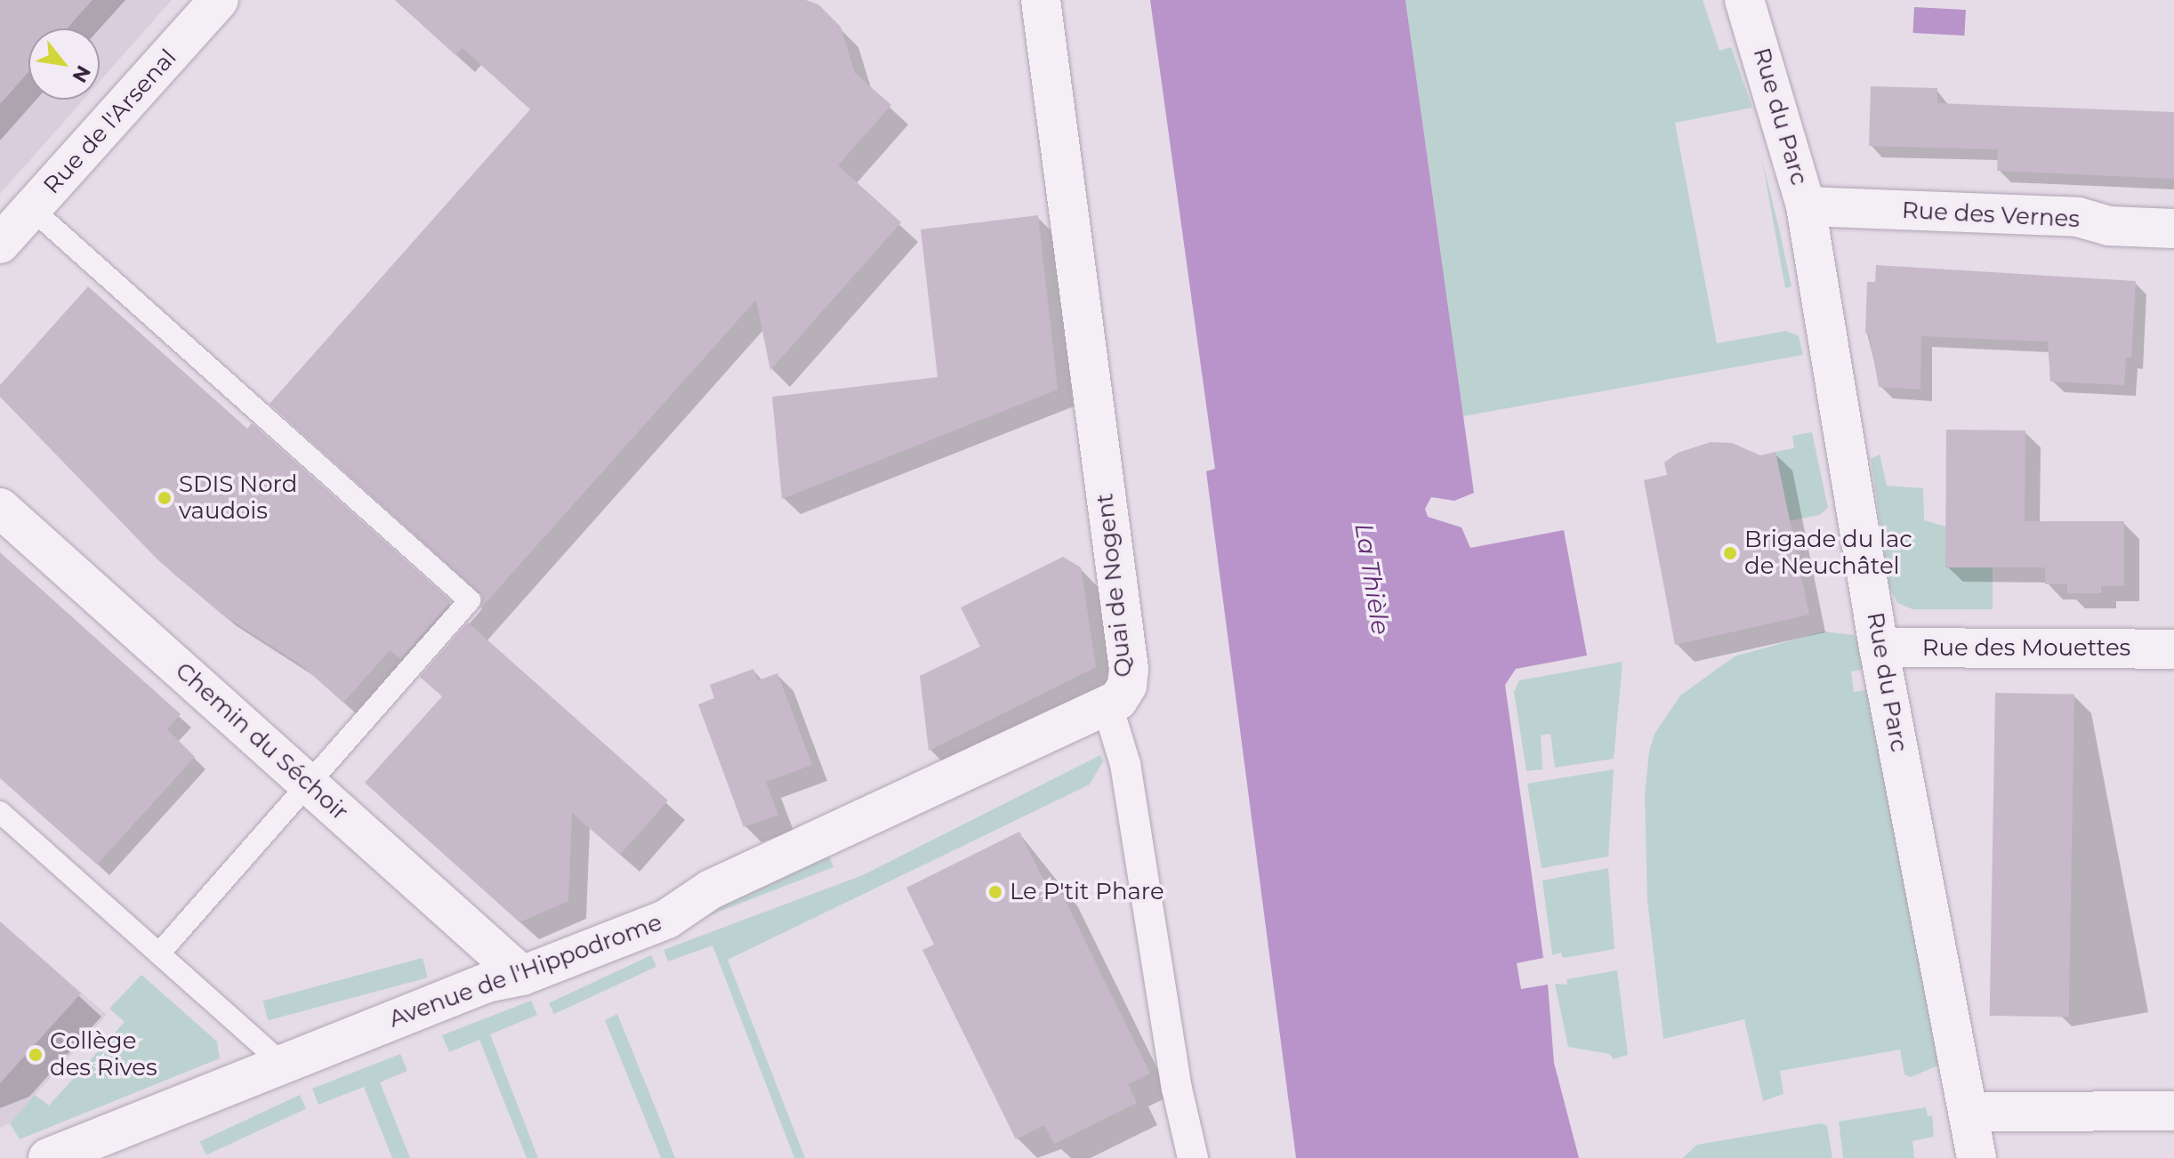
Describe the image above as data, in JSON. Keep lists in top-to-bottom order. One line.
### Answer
{"streets":{"street":["Rue du Parc","Rue de l'Arsenal","Rue des Vernes","Quai de Nogent","Rue des Mouettes","Chemin du Séchoir","Avenue de l'Hippodrome"]},"crossings":[["Rue du Parc","Rue des Vernes"],["Rue du Parc","Rue des Mouettes"],["Quai de Nogent","Avenue de l'Hippodrome"],["Chemin du Séchoir","Avenue de l'Hippodrome"]],"water":["La Thièle"],"places":["SDIS Nord vaudois","Brigade du lac de Neuchâtel","Le P'tit Phare","Collège des Rives"],"north":"bottom right"}
